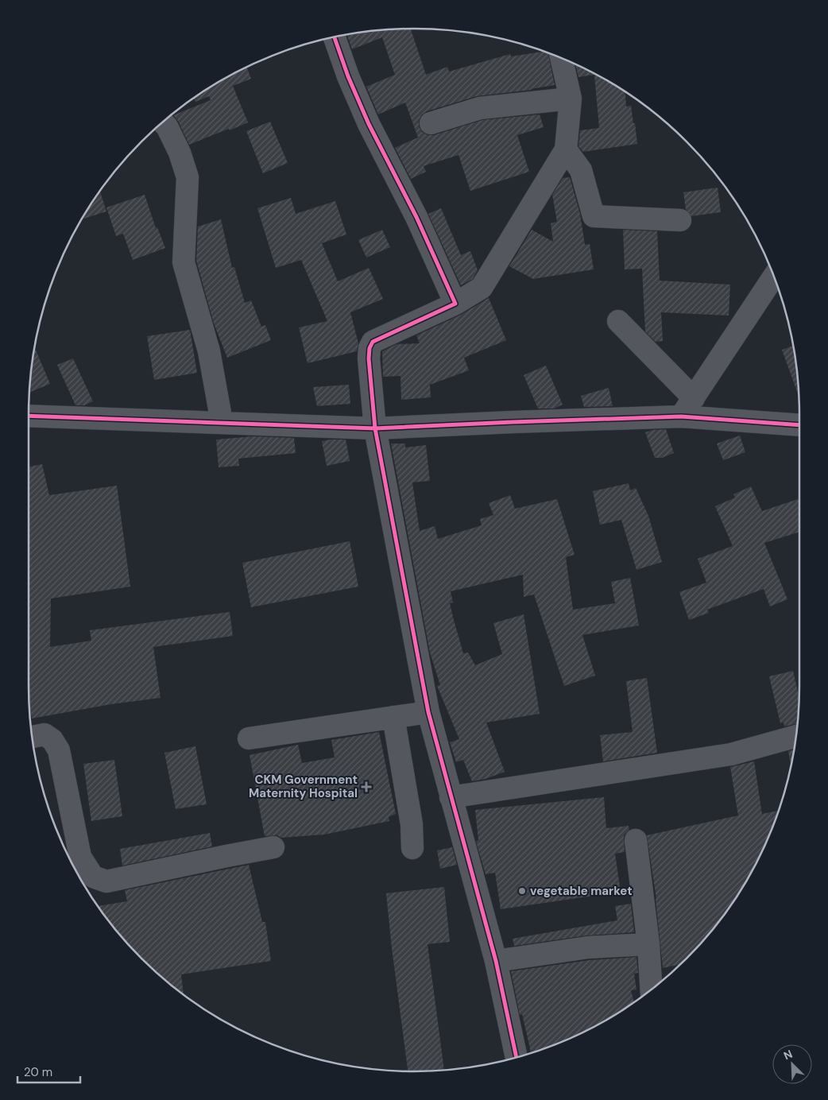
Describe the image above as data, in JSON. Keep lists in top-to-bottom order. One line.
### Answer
{"places":{"health":["CKM Government Maternity Hospital"],"other":["vegetable market"]},"scale_bar":"20 m","north":"top left"}
